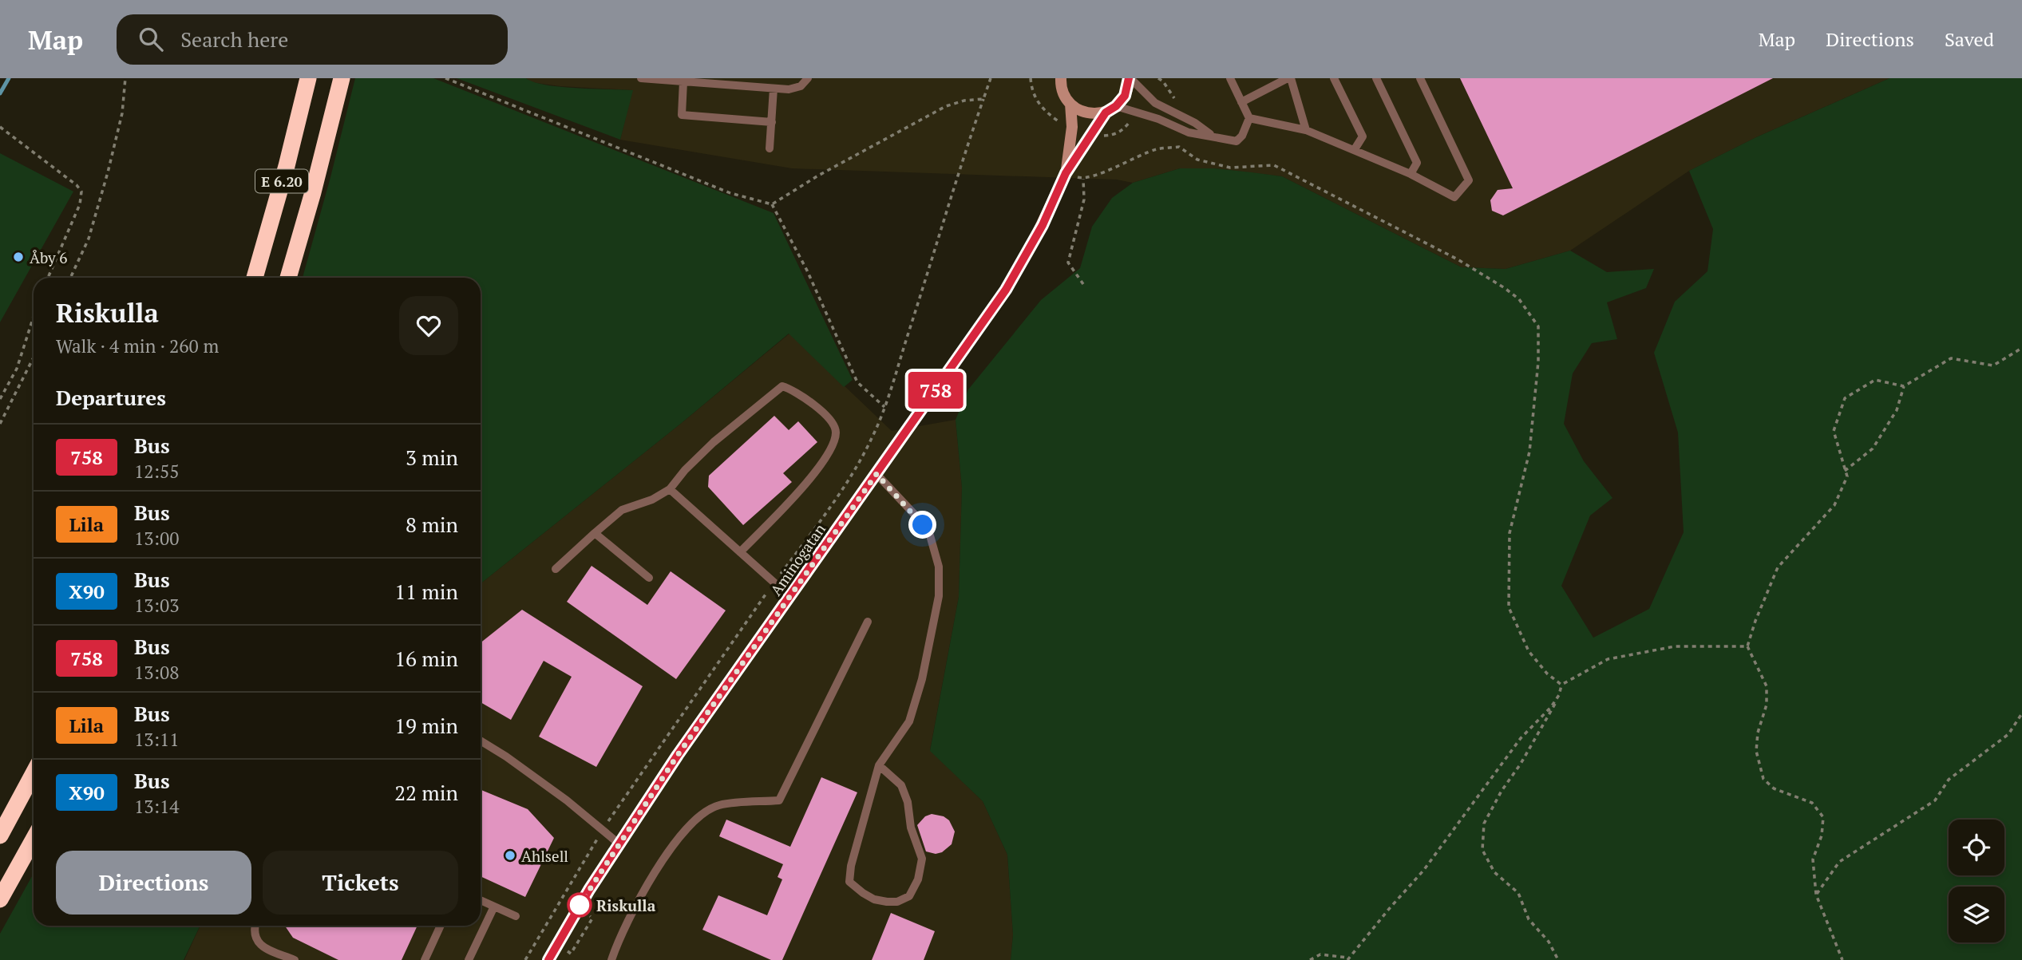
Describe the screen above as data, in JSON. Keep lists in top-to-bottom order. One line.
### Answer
{"streets":{"highway":["E 6.20"],"street":["Aminogatan"]},"places":["Åby 6","Ahlsell","Riskulla"],"lines":["bus line 758"],"page":{"header":"Map","search":"Search here","nav":["Map","Directions","Saved"],"on_map":"758","heading":[["Riskulla","Walk · 4 min · 260 m"],"Departures"],"list":[{"mark":"758","name":"Bus","note":"12:55","value":"3 min"},{"mark":"Lila","name":"Bus","note":"13:00","value":"8 min"},{"mark":"X90","name":"Bus","note":"13:03","value":"11 min"},{"mark":"758","name":"Bus","note":"13:08","value":"16 min"},{"mark":"Lila","name":"Bus","note":"13:11","value":"19 min"},{"mark":"X90","name":"Bus","note":"13:14","value":"22 min"}],"buttons":["Directions","Tickets"]}}
